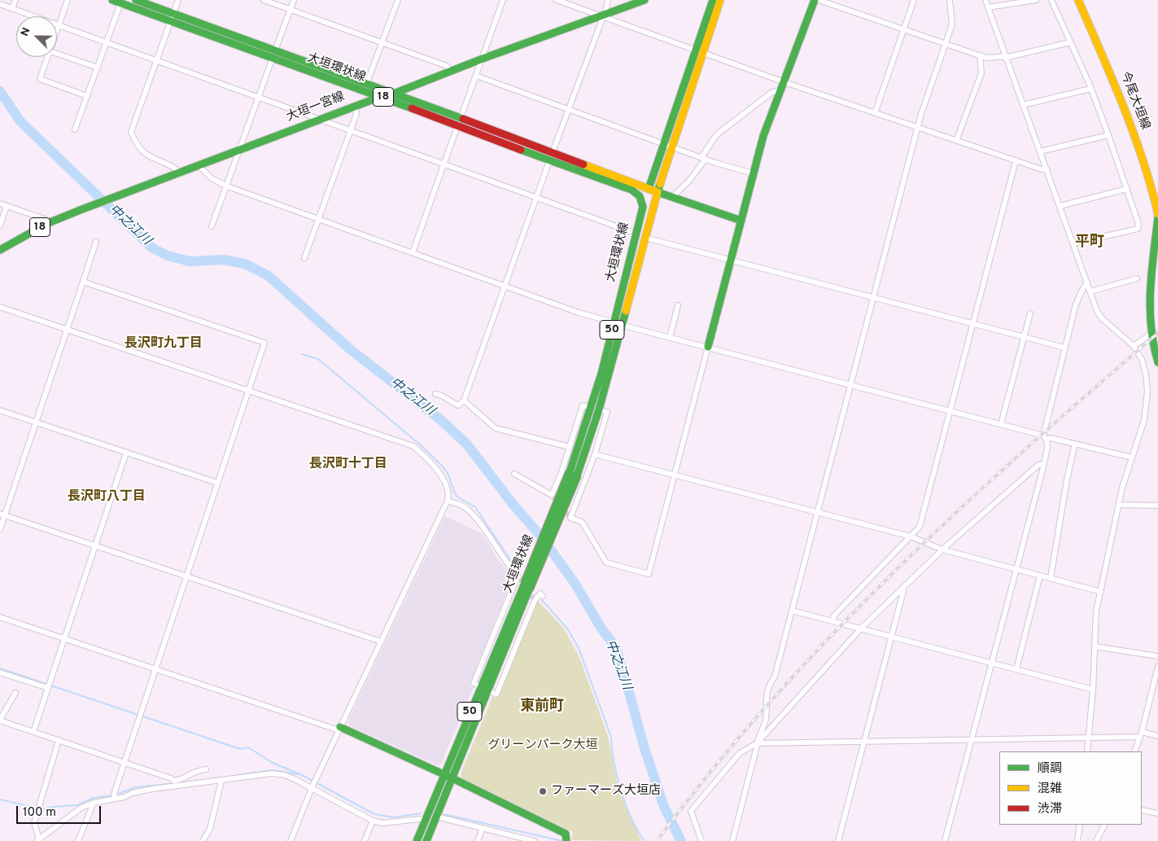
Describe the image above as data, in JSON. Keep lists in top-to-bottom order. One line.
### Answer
{"streets":{"main road":["大垣環状線","18","今尾大垣線","大垣一宮線","50"]},"crossings":[["大垣環状線","大垣一宮線"],["大垣環状線","50"]],"districts":["平町","長沢町九丁目","長沢町十丁目","長沢町八丁目","東前町"],"water":["中之江川"],"parks":["グリーンパーク大垣"],"places":["ファーマーズ大垣店"],"legend":["順調","混雑","渋滞"],"scale_bar":"100 m","north":"top left"}
